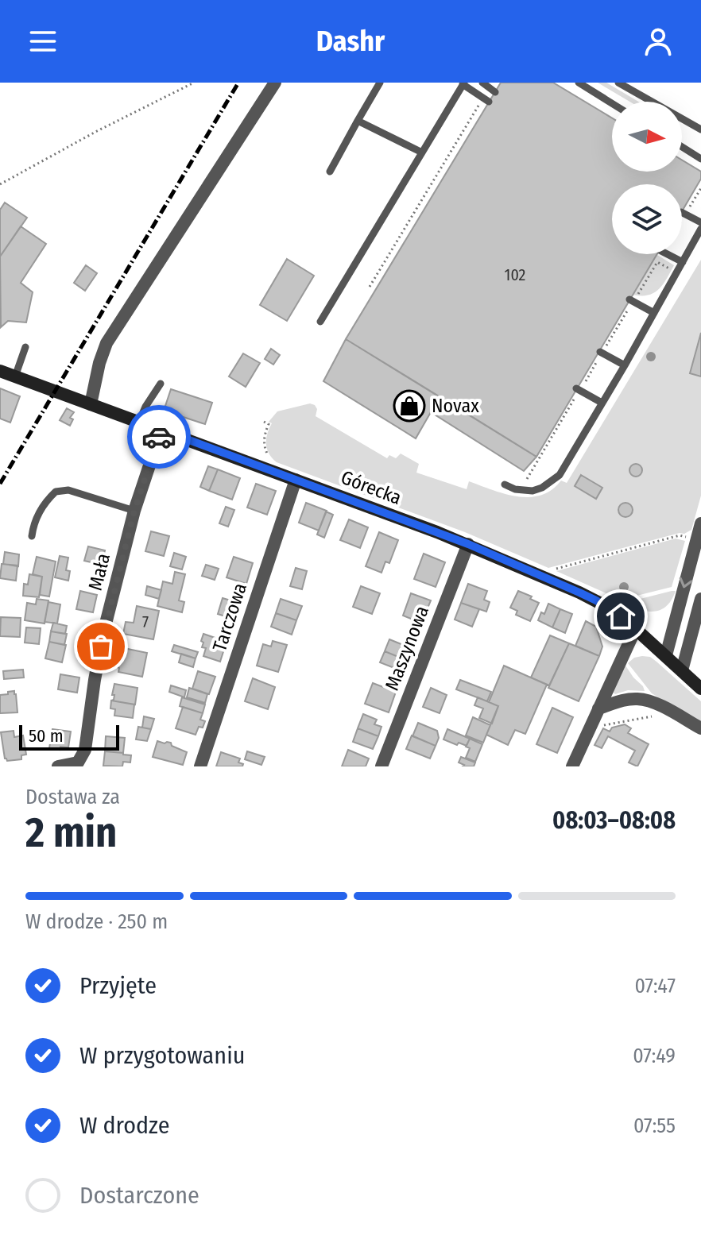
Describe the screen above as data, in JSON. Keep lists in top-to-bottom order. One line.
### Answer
{"streets":{"street":["Górecka","Mała","Tarczowa","Maszynowa"]},"crossings":[["Górecka","Mała"],["Górecka","Tarczowa"],["Górecka","Maszynowa"]],"places":{"shop":["Novax"]},"house_numbers":["102","7"],"scale_bar":"50 m","north":"right","page":{"header":"Dashr","scale":"50 m","heading":["2 min","Dostawa za","08:03–08:08"],"bar":"W drodze · 250 m","list":[["Przyjęte","07:47"],["W przygotowaniu","07:49"],["W drodze","07:55"],"Dostarczone"]}}
